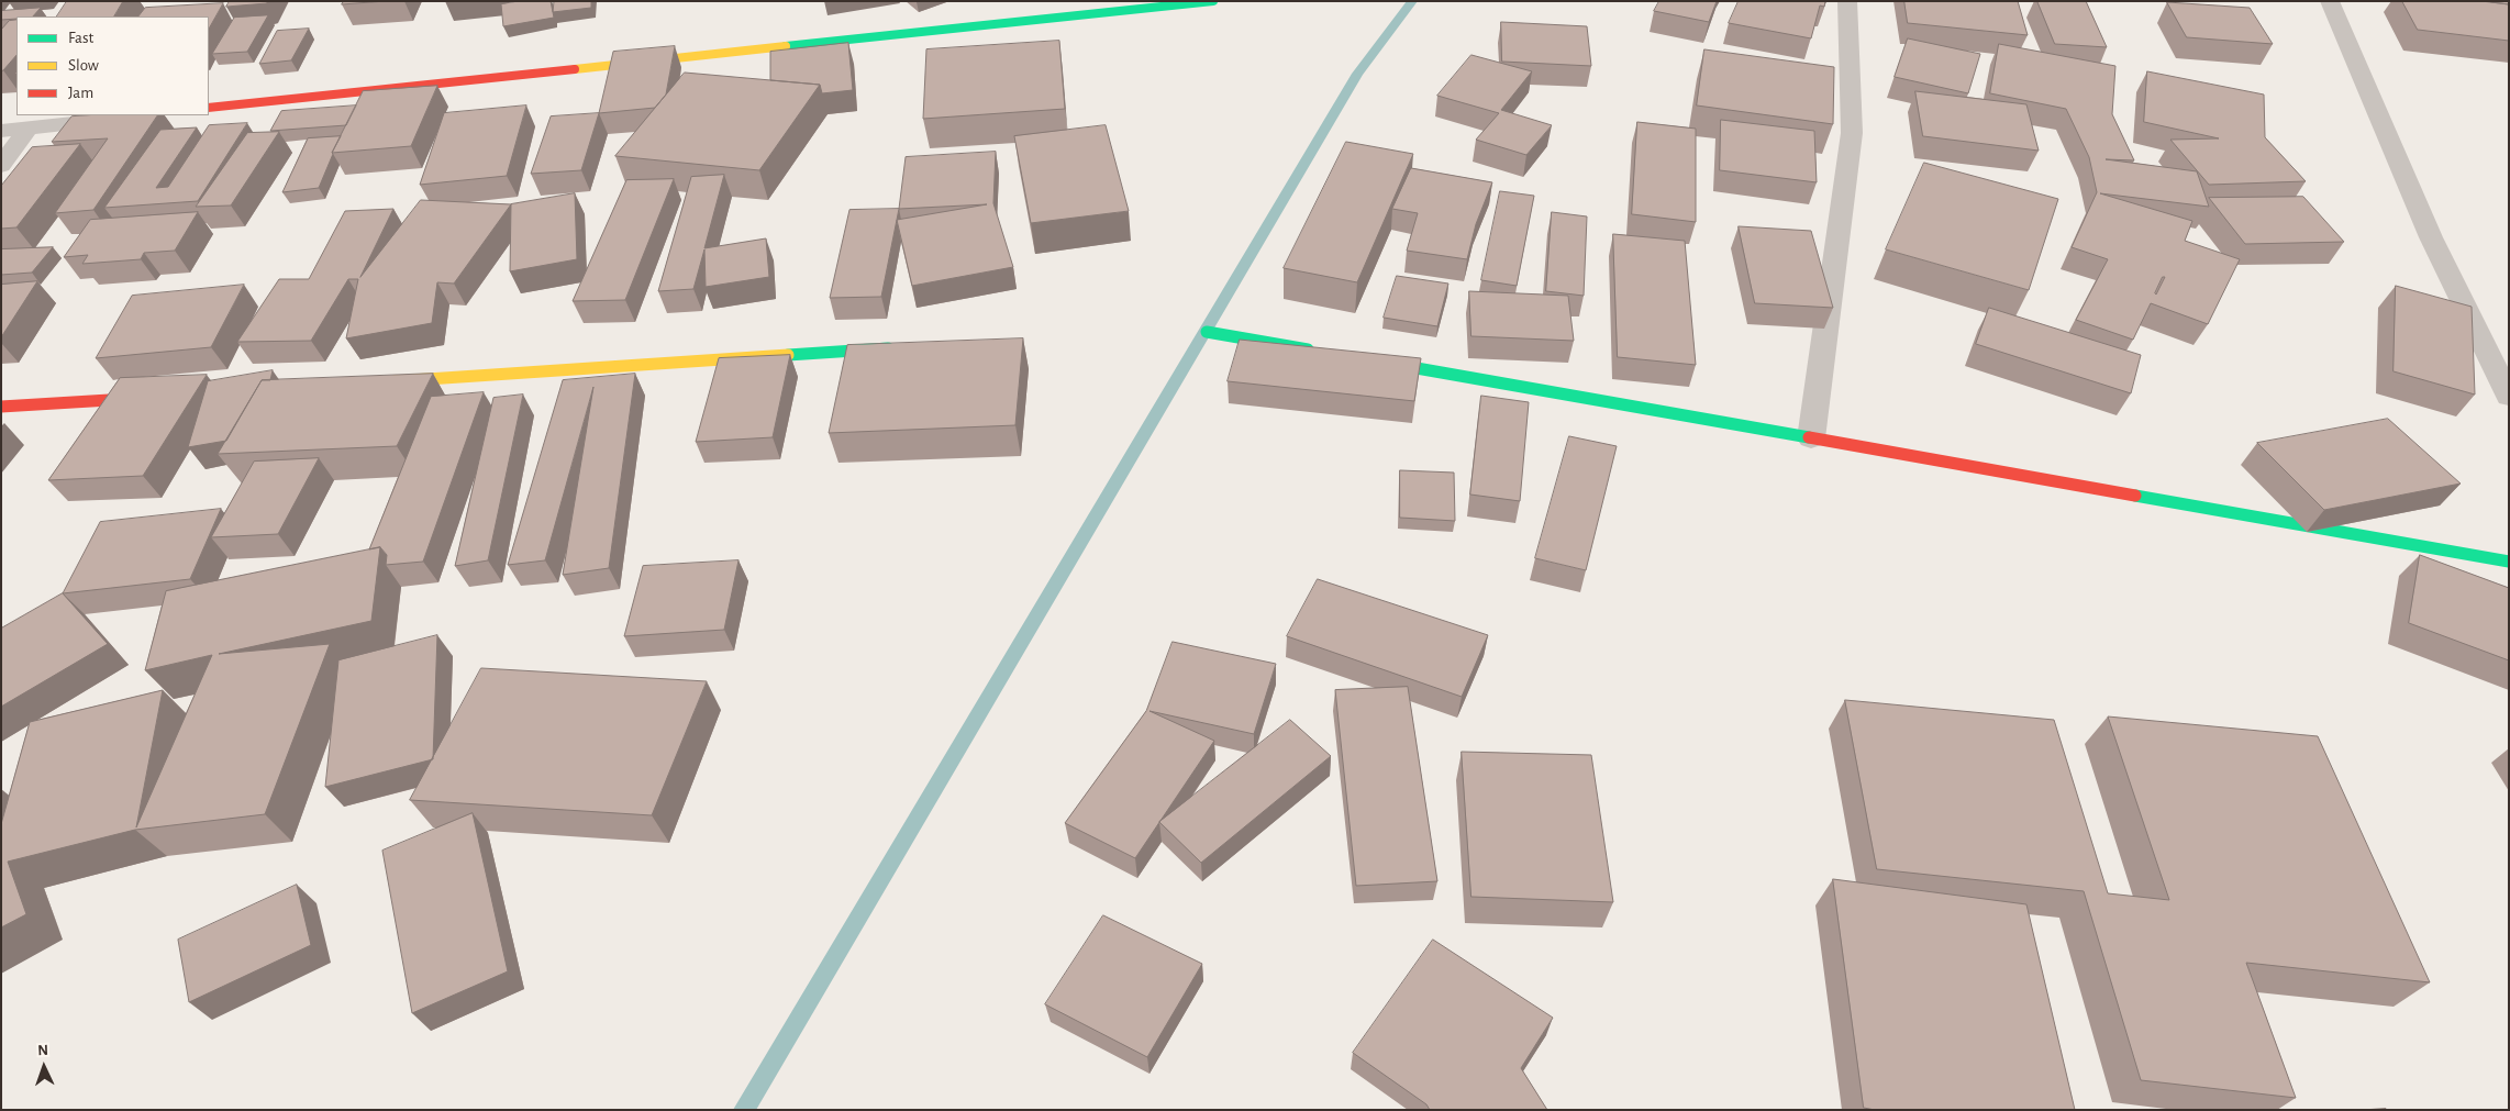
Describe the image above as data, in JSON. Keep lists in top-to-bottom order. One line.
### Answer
{"legend":["Fast","Slow","Jam"],"north":"top"}
